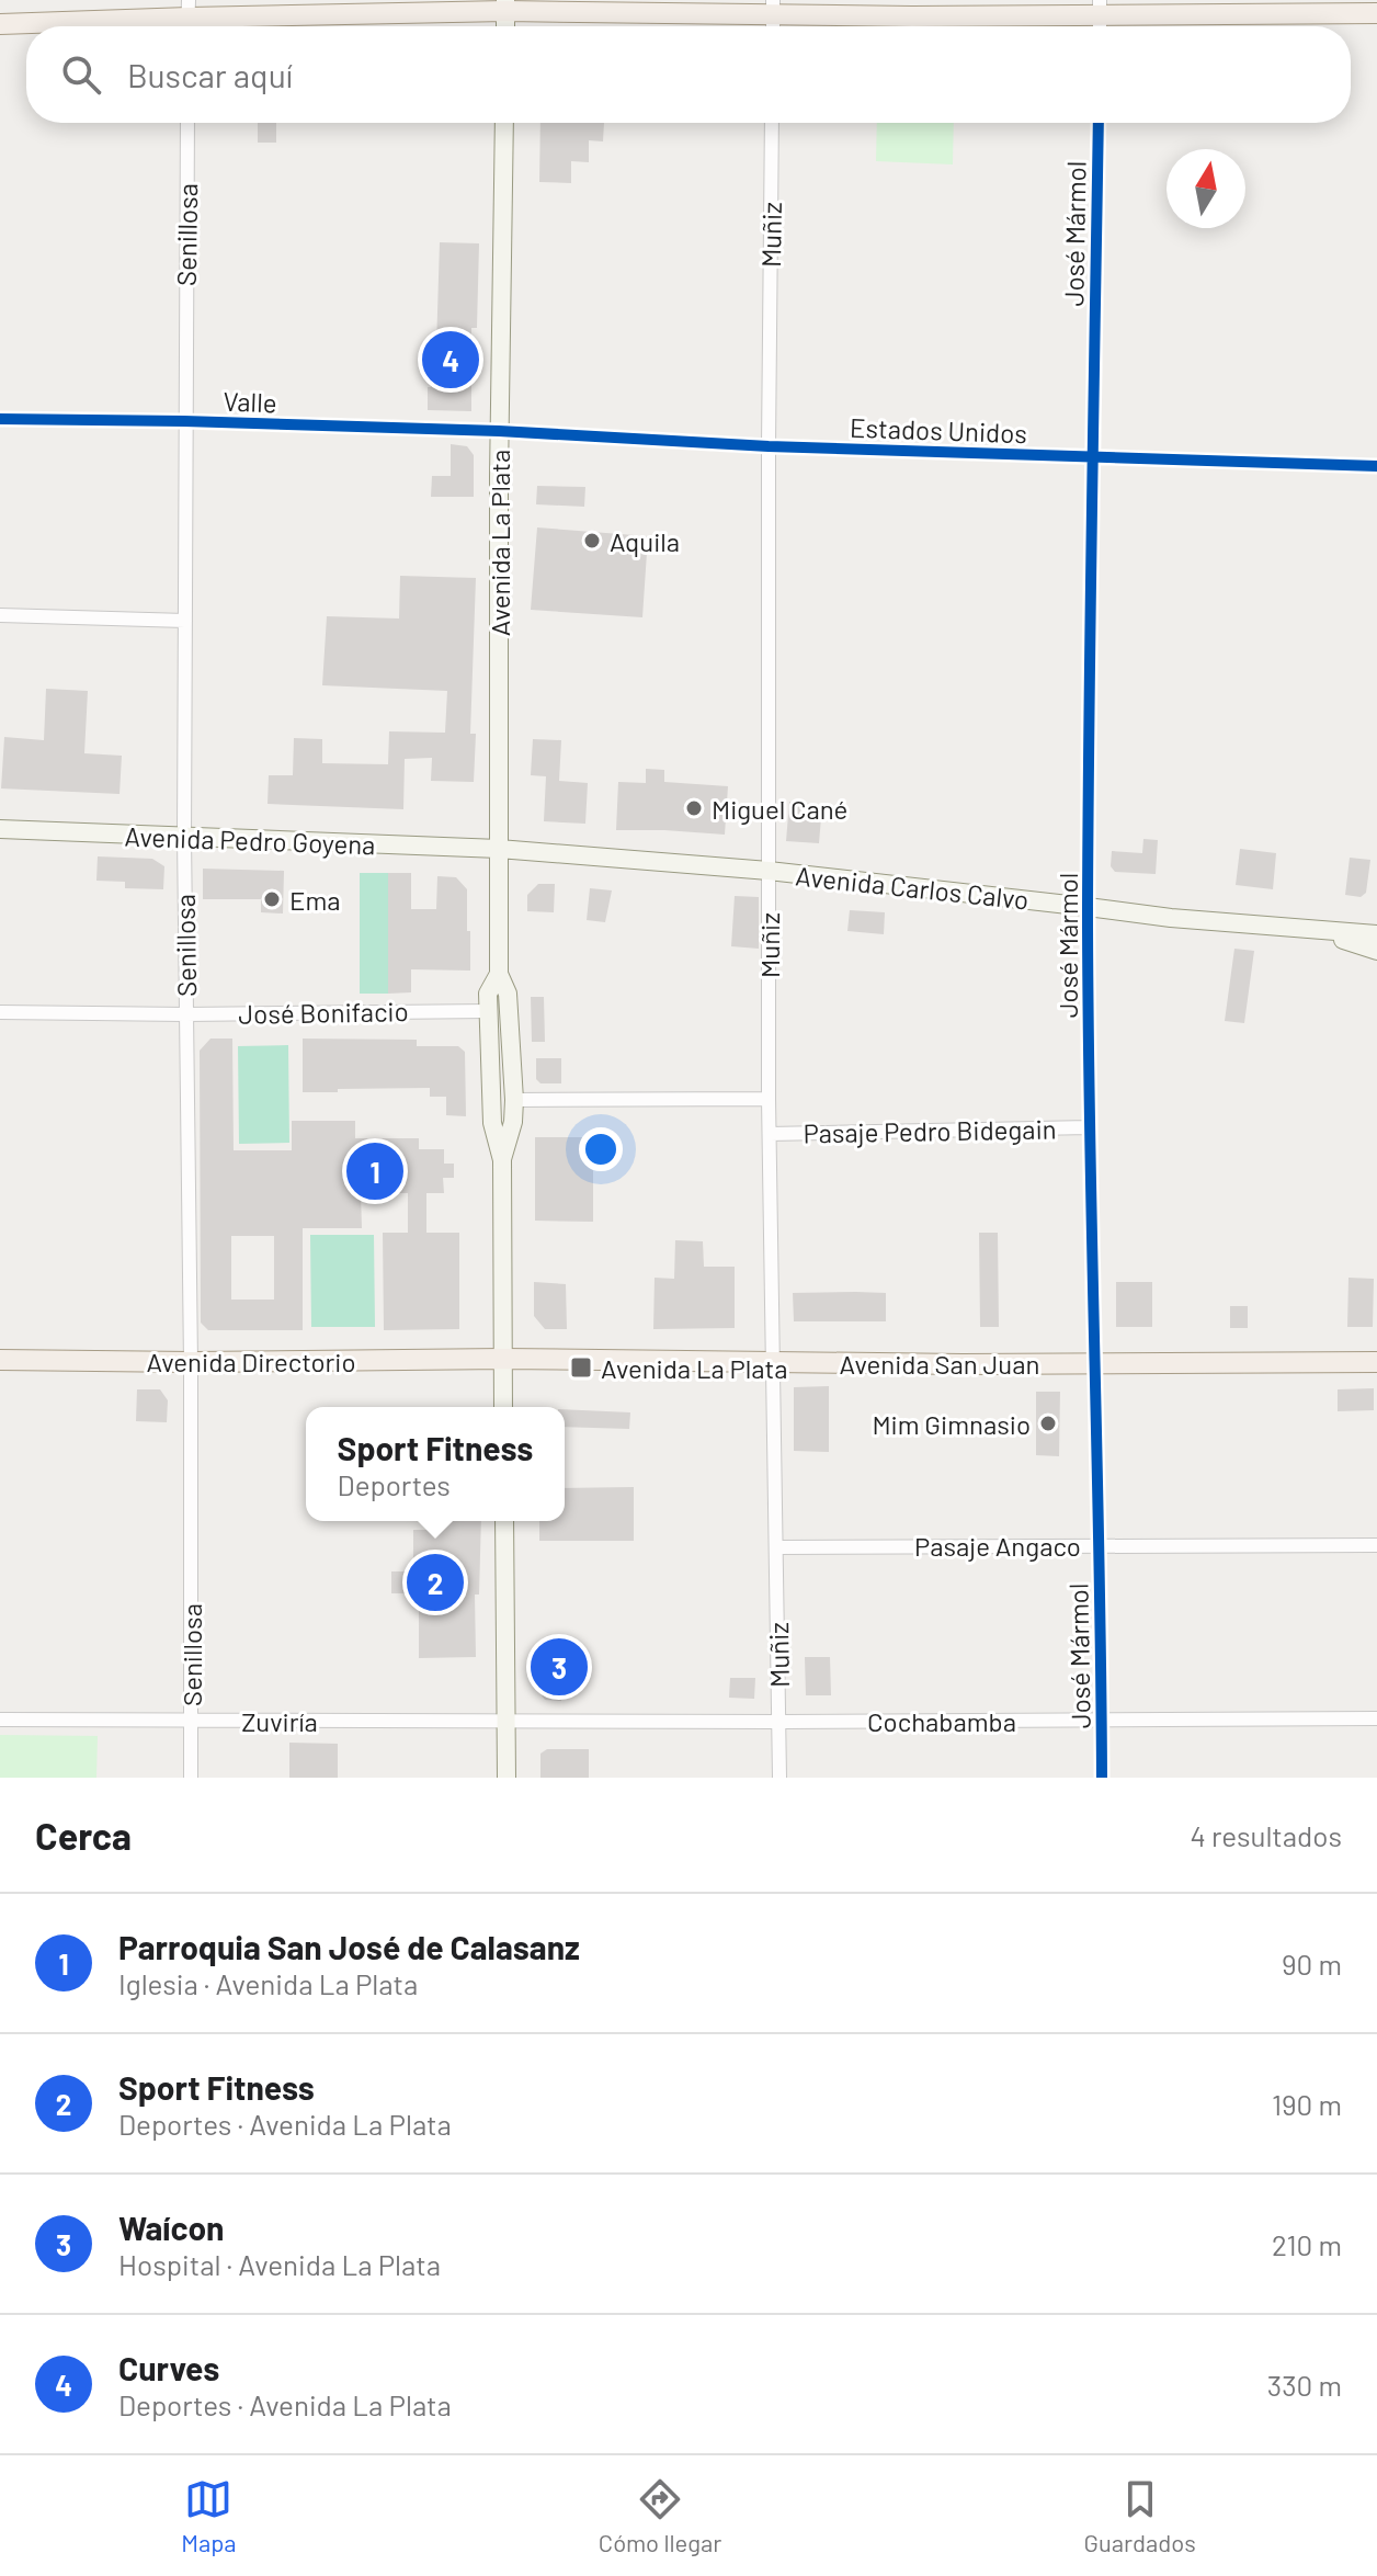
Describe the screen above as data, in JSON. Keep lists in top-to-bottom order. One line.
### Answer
{"streets":{"main road":["Avenida La Plata","Avenida Pedro Goyena","Avenida Carlos Calvo","Avenida Directorio","Avenida San Juan"],"street":["José Mármol","Senillosa","Muñiz","Valle","Estados Unidos","José Bonifacio","Pasaje Pedro Bidegain","Pasaje Angaco","Zuviría","Cochabamba"]},"crossings":[["José Mármol","Estados Unidos"],["José Mármol","Avenida Carlos Calvo"],["José Mármol","Pasaje Pedro Bidegain"],["José Mármol","Avenida San Juan"],["José Mármol","Pasaje Angaco"],["José Mármol","Cochabamba"],["Senillosa","Valle"],["Senillosa","Avenida Pedro Goyena"],["Senillosa","José Bonifacio"],["Senillosa","Avenida Directorio"],["Senillosa","Zuviría"],["Muñiz","Estados Unidos"],["Muñiz","Avenida Carlos Calvo"],["Muñiz","Pasaje Pedro Bidegain"],["Muñiz","Avenida San Juan"],["Muñiz","Pasaje Angaco"],["Muñiz","Cochabamba"],["Valle","Estados Unidos"],["Valle","Avenida La Plata"],["Estados Unidos","Avenida La Plata"],["Avenida La Plata","Avenida Pedro Goyena"],["Avenida La Plata","Avenida Carlos Calvo"],["Avenida La Plata","José Bonifacio"],["Avenida La Plata","Pasaje Pedro Bidegain"],["Avenida La Plata","Avenida Directorio"],["Avenida La Plata","Avenida San Juan"],["Avenida Pedro Goyena","Avenida Carlos Calvo"],["Avenida Directorio","Avenida San Juan"],["Zuviría","Cochabamba"]],"places":{"other":["Aquila","Miguel Cané","Ema","Mim Gimnasio"],"transit":["Avenida La Plata"]},"north":"top","page":{"search":"Buscar aquí","pins":["4","1","2","3"],"popup":["Sport Fitness","Deportes"],"heading":["Cerca","4 resultados"],"list":[{"mark":"1","name":"Parroquia San José de Calasanz","note":"Iglesia · Avenida La Plata","value":"90 m"},{"mark":"2","name":"Sport Fitness","note":"Deportes · Avenida La Plata","value":"190 m"},{"mark":"3","name":"Waícon","note":"Hospital · Avenida La Plata","value":"210 m"},{"mark":"4","name":"Curves","note":"Deportes · Avenida La Plata","value":"330 m"}],"nav":["Mapa","Cómo llegar","Guardados"]}}
